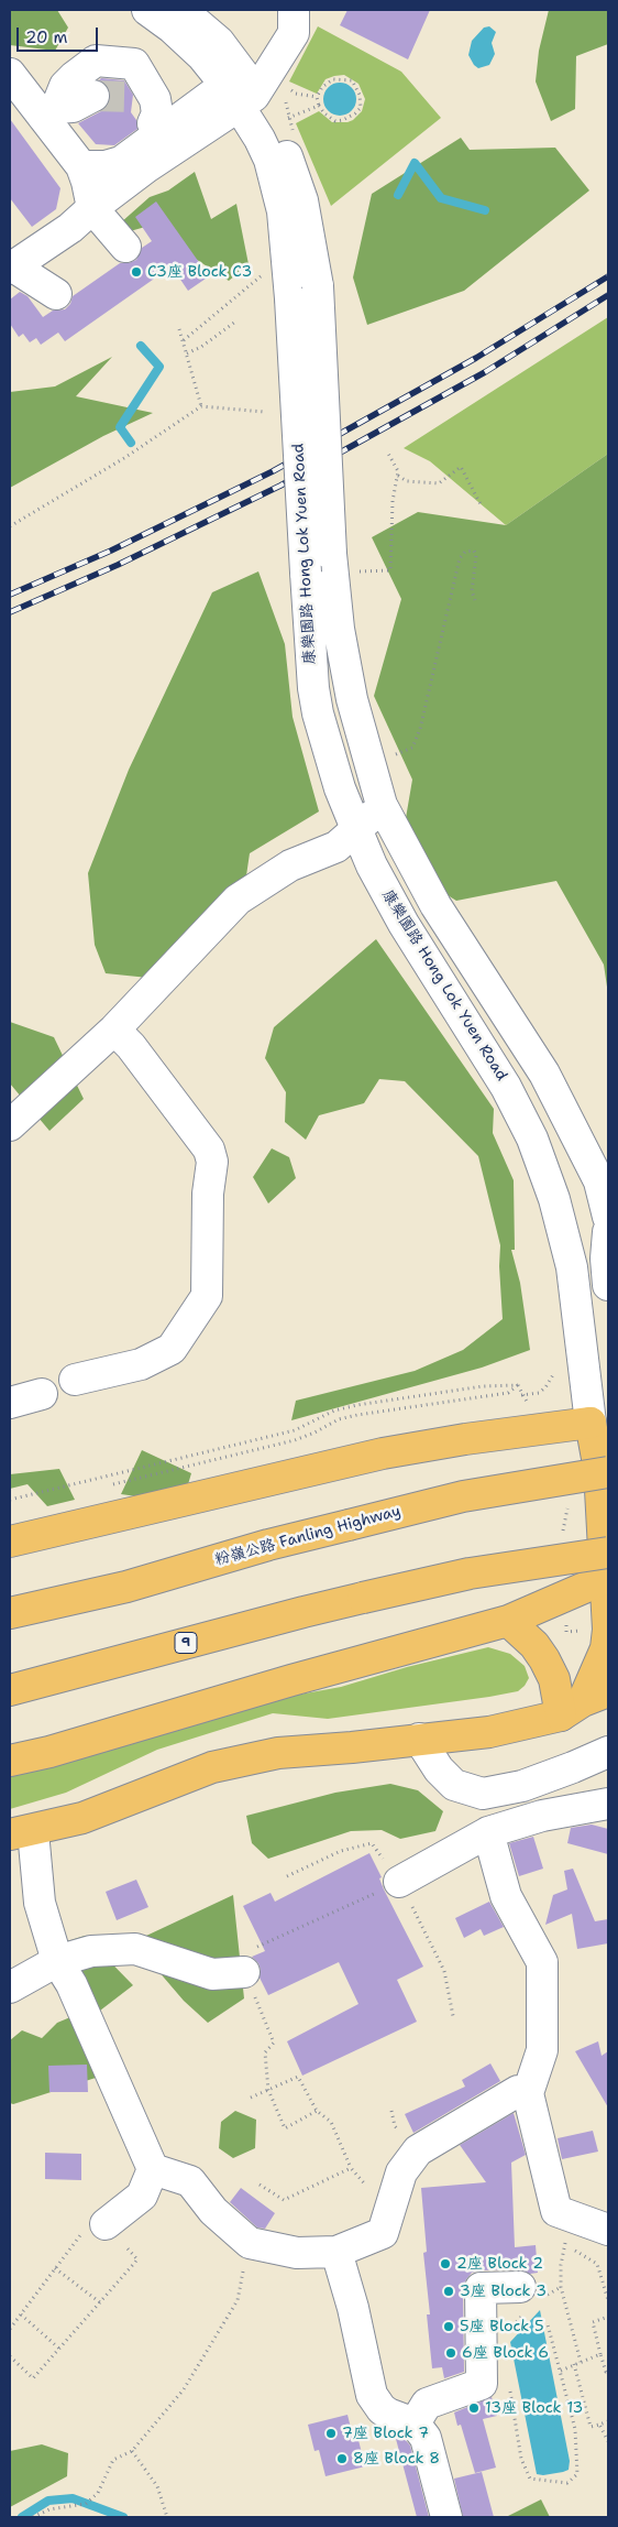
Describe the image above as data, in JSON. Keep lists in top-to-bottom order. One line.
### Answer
{"streets":{"main road":["康樂園路 Hong Lok Yuen Road","粉嶺公路 Fanling Highway","9"]},"crossings":[["康樂園路 Hong Lok Yuen Road","9"]],"places":["C3座 Block C3","2座 Block 2","3座 Block 3","5座 Block 5","6座 Block 6","13座 Block 13","7座 Block 7","8座 Block 8"],"scale_bar":"20 m"}
